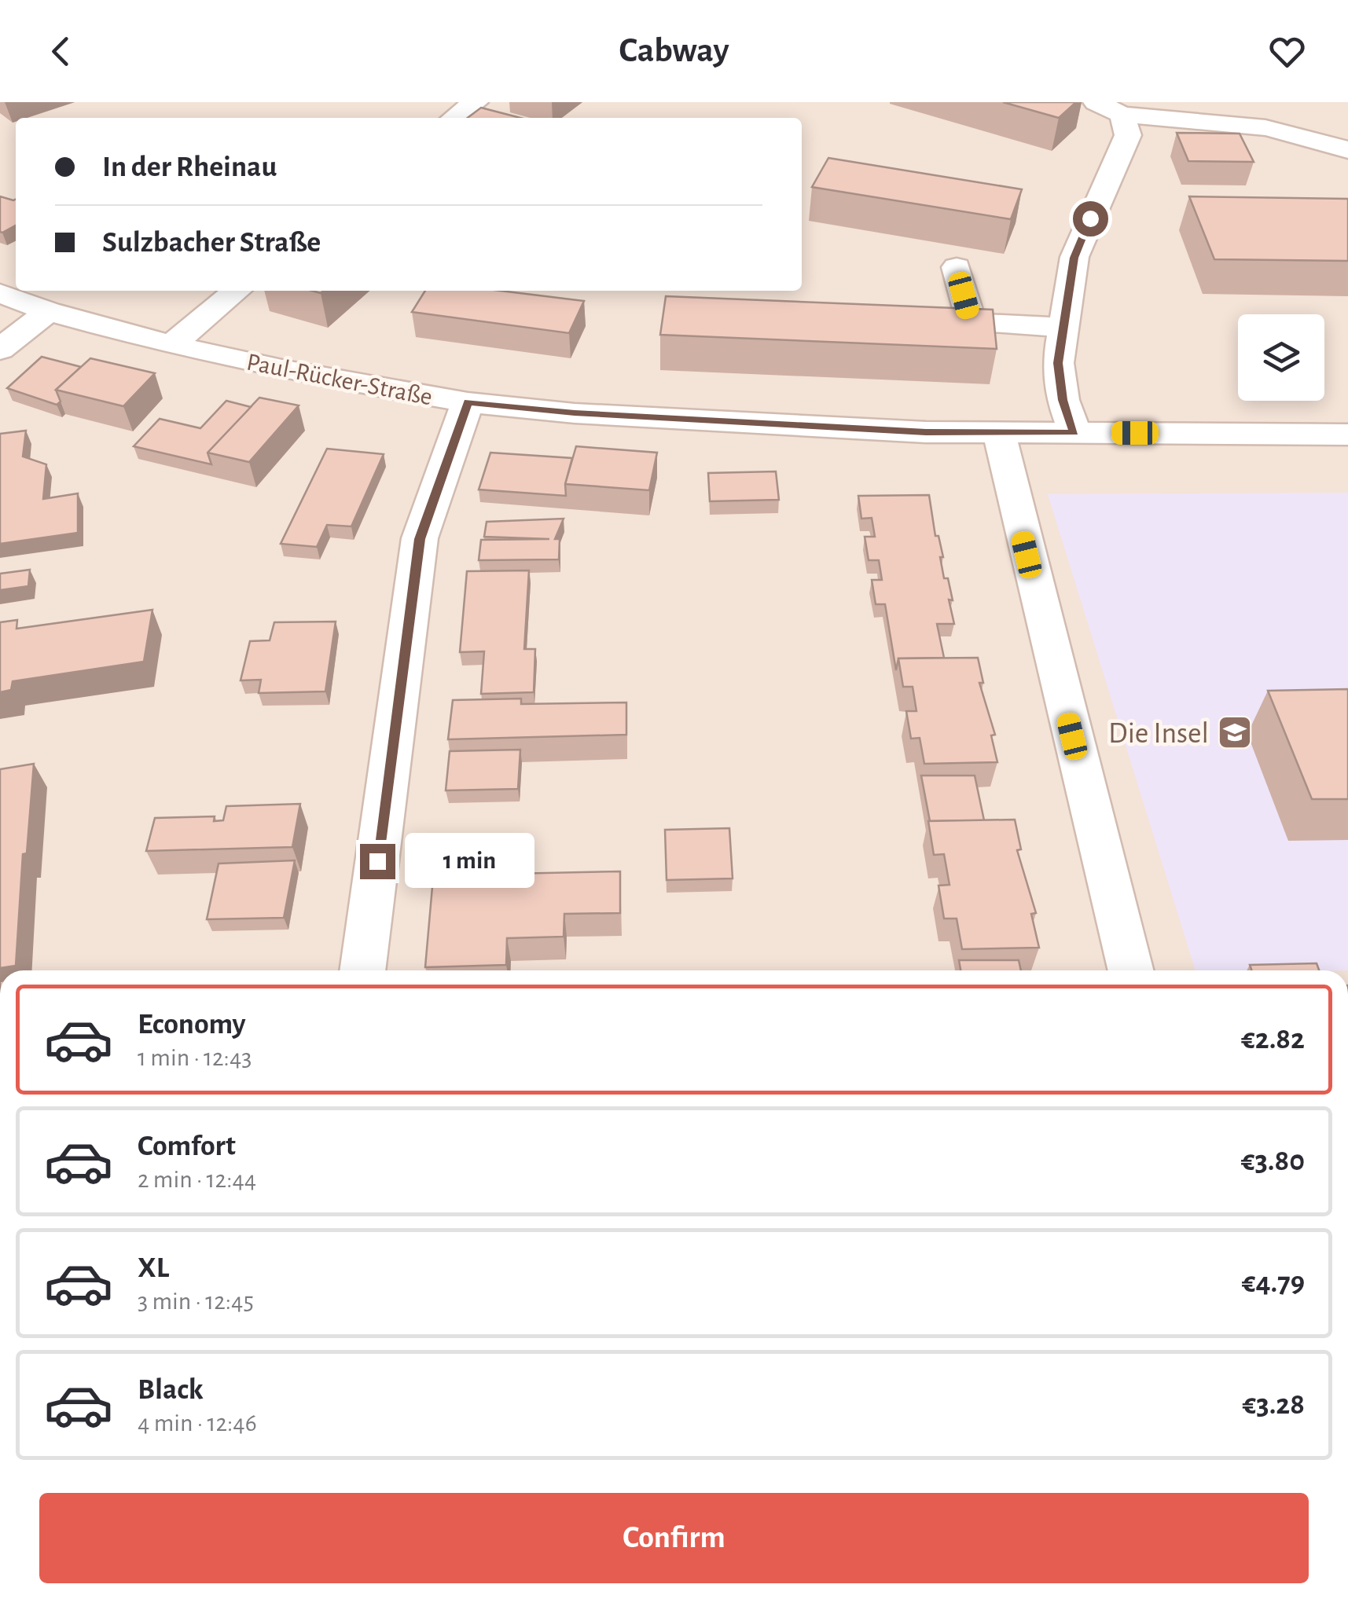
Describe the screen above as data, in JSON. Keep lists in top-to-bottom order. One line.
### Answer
{"streets":{"street":["Paul-Rücker-Straße"]},"places":{"school or university":["Die Insel"]},"page":{"header":"Cabway","banner":["In der Rheinau","Sulzbacher Straße"],"bubble":"1 min","list":[{"name":"Economy","note":"1 min · 12:43","value":"€2.82"},{"name":"Comfort","note":"2 min · 12:44","value":"€3.80"},{"name":"XL","note":"3 min · 12:45","value":"€4.79"},{"name":"Black","note":"4 min · 12:46","value":"€3.28"}],"buttons":"Confirm"}}
